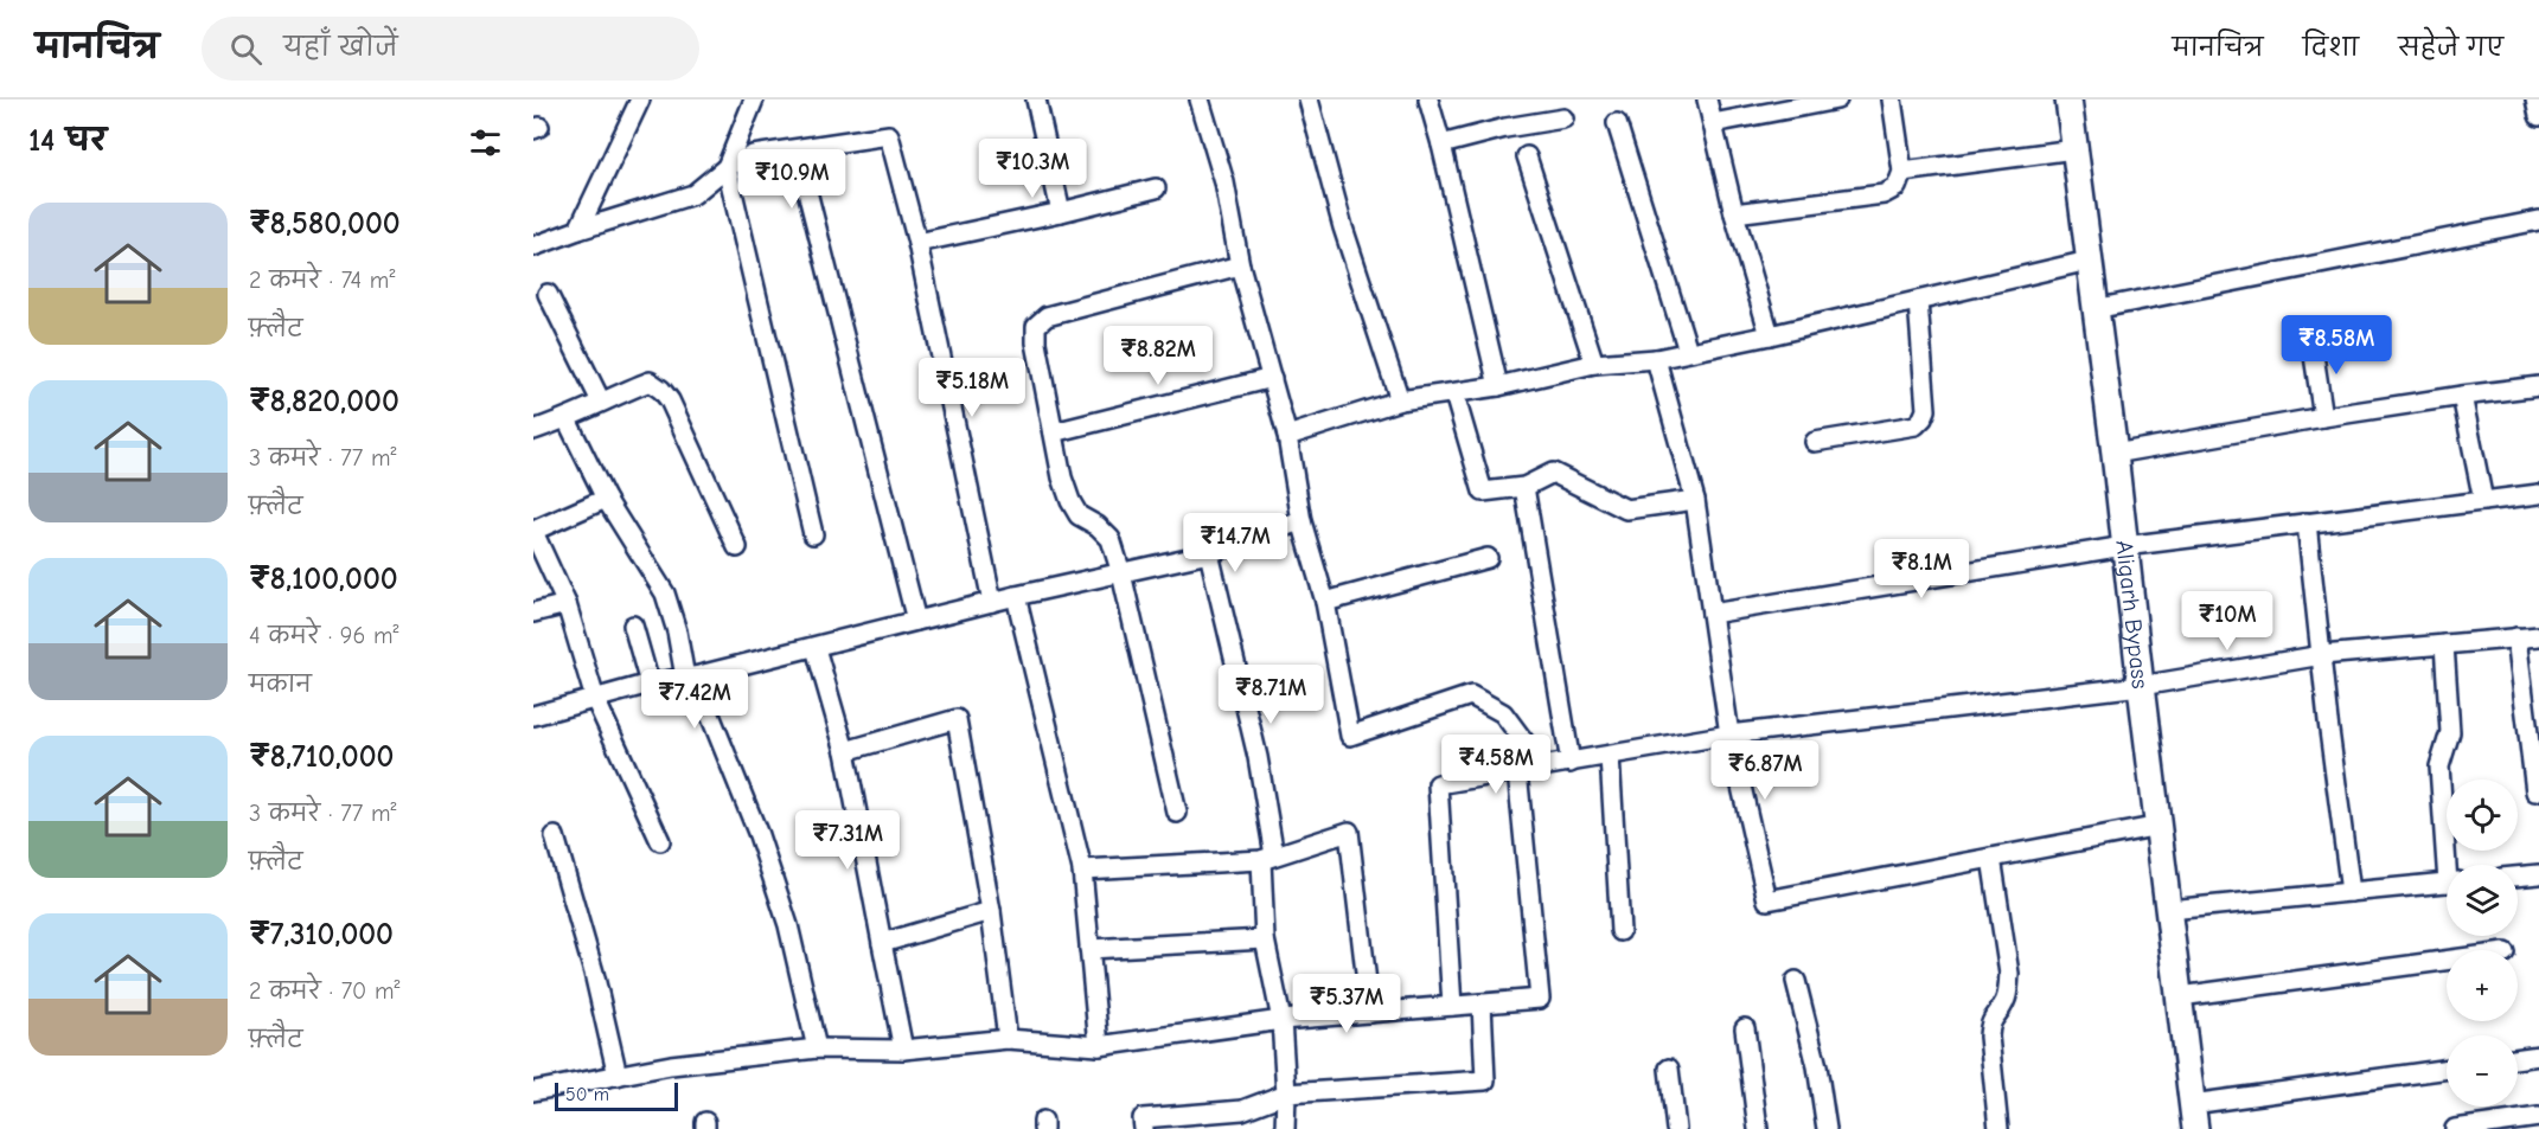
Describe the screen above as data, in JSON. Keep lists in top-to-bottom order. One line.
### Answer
{"streets":{"main road":["Aligarh Bypass"]},"scale_bar":"50 m","page":{"header":"मानचित्र","search":"यहाँ खोजें","nav":["मानचित्र","दिशा","सहेजे गए"],"heading":"14 घर","price":["₹10.3M","₹10.9M","₹8.58M","₹8.82M","₹5.18M","₹14.7M","₹8.1M","₹10M","₹8.71M","₹7.42M","₹4.58M","₹6.87M","₹7.31M","₹5.37M"],"list":[{"name":"₹8,580,000","note":"2 कमरे · 74 m² · फ़्लैट"},{"name":"₹8,820,000","note":"3 कमरे · 77 m² · फ़्लैट"},{"name":"₹8,100,000","note":"4 कमरे · 96 m² · मकान"},{"name":"₹8,710,000","note":"3 कमरे · 77 m² · फ़्लैट"},{"name":"₹7,310,000","note":"2 कमरे · 70 m² · फ़्लैट"}],"map_buttons":["+","−"],"scale":"50 m"}}
